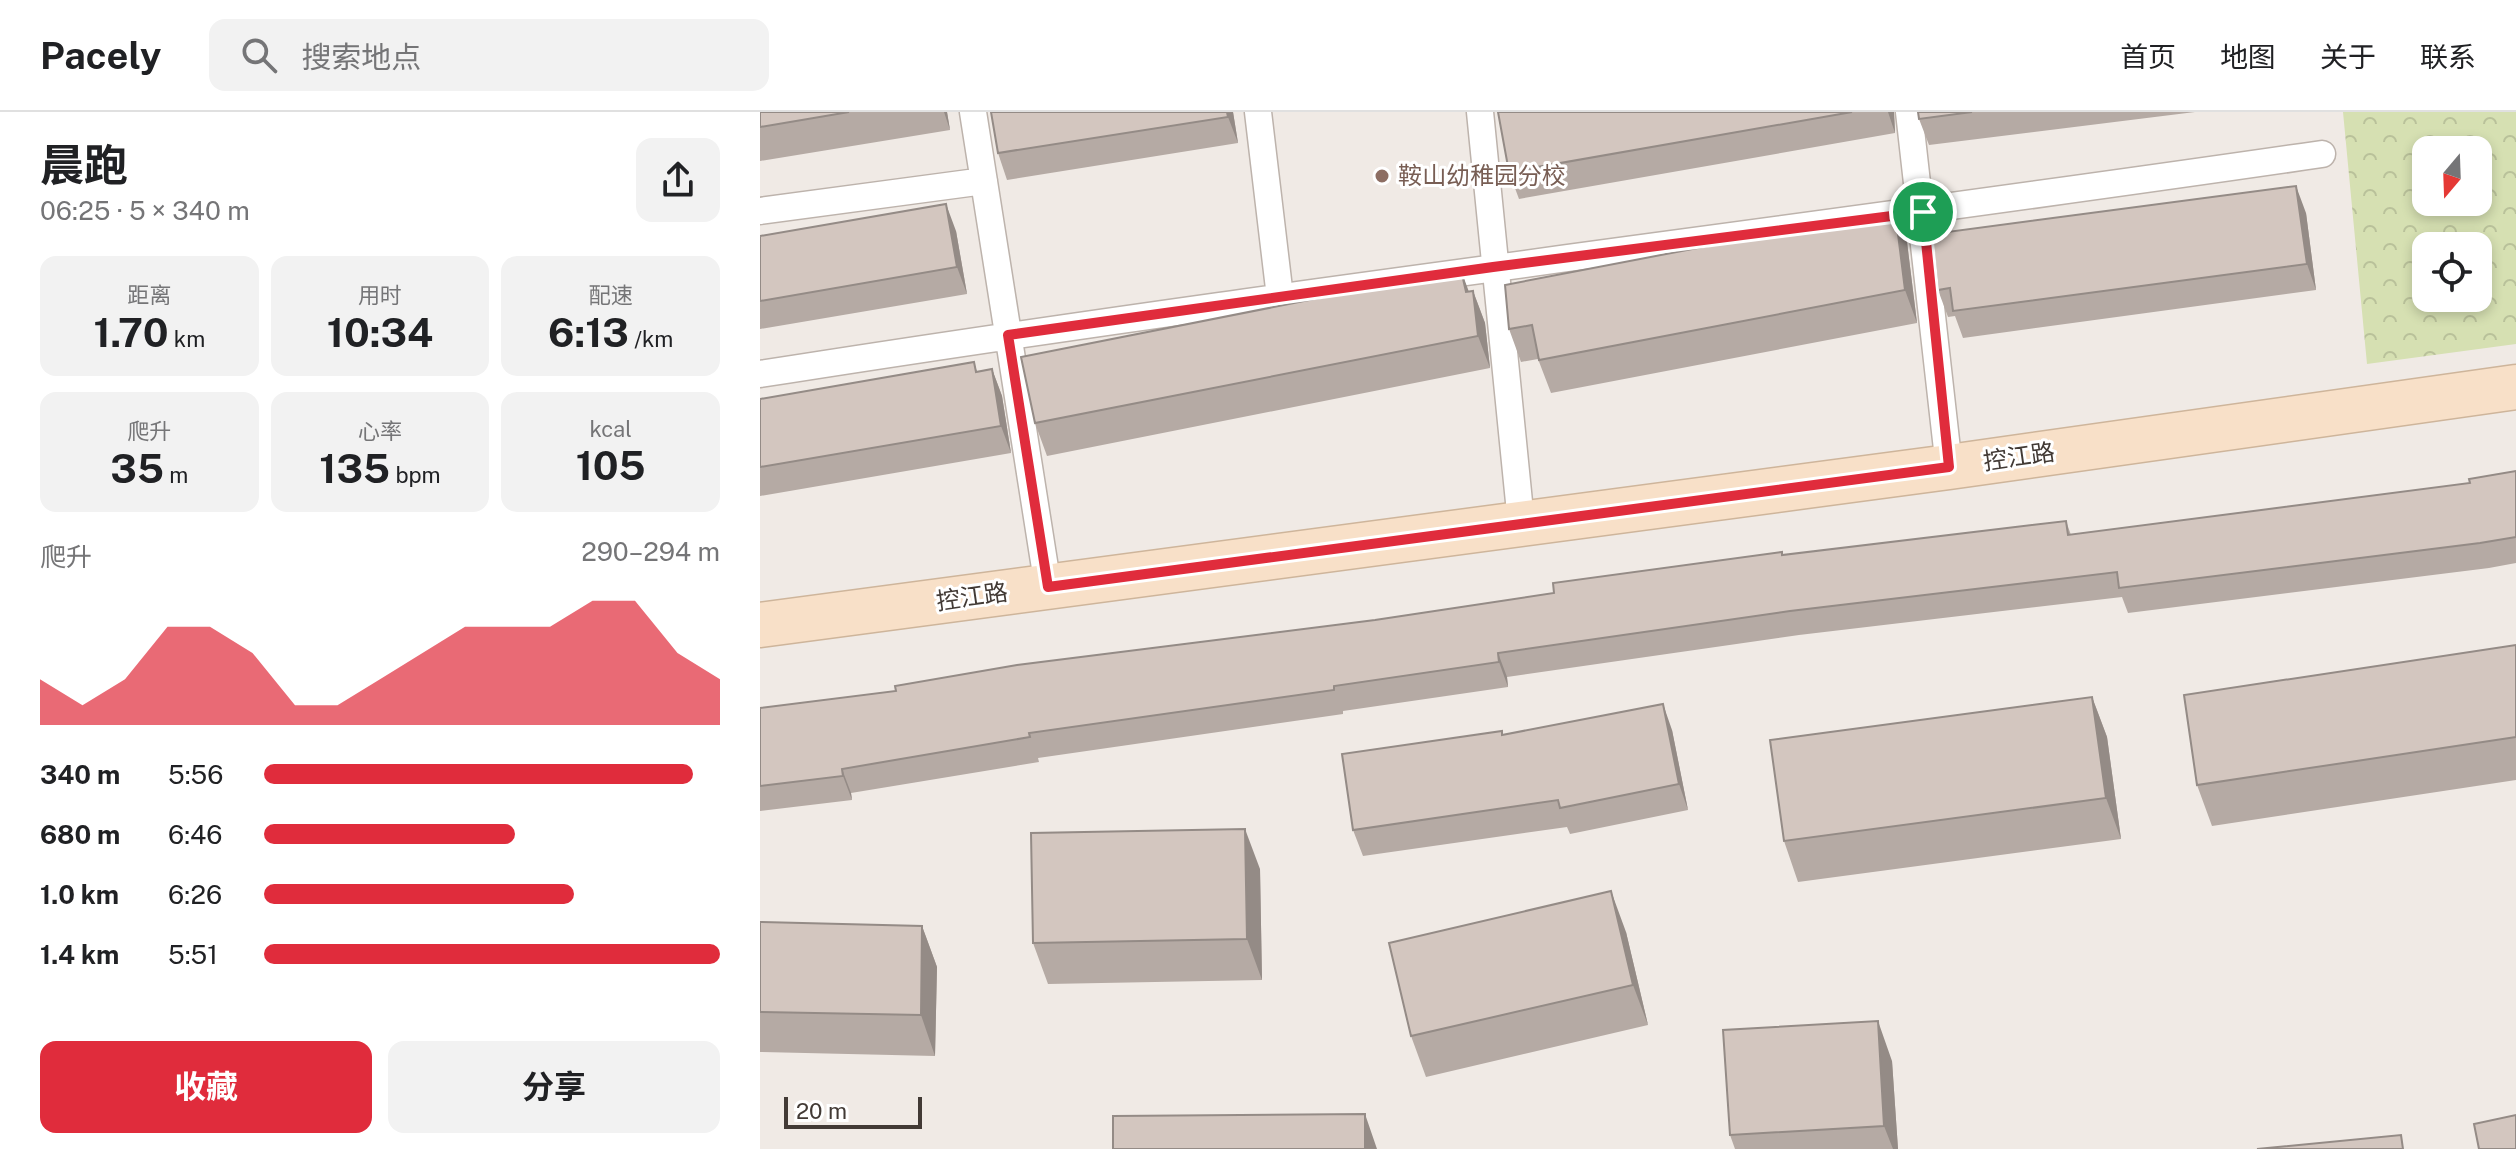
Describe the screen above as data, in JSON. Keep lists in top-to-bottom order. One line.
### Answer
{"streets":{"main road":["控江路"]},"places":["鞍山幼稚园分校"],"scale_bar":"20 m","north":"bottom","page":{"header":"Pacely","search":"搜索地点","nav":["首页","地图","关于","联系"],"heading":["晨跑","06:25 · 5 × 340 m"],"stats":[["距离","1.70 km"],["用时","10:34"],["配速","6:13 /km"],["爬升","35 m"],["心率","135 bpm"],["kcal","105"]],"chart":["爬升","290–294 m"],"list":[{"name":"340 m","note":"5:56"},{"name":"680 m","note":"6:46"},{"name":"1.0 km","note":"6:26"},{"name":"1.4 km","note":"5:51"}],"buttons":["收藏","分享"],"scale":"20 m"}}
